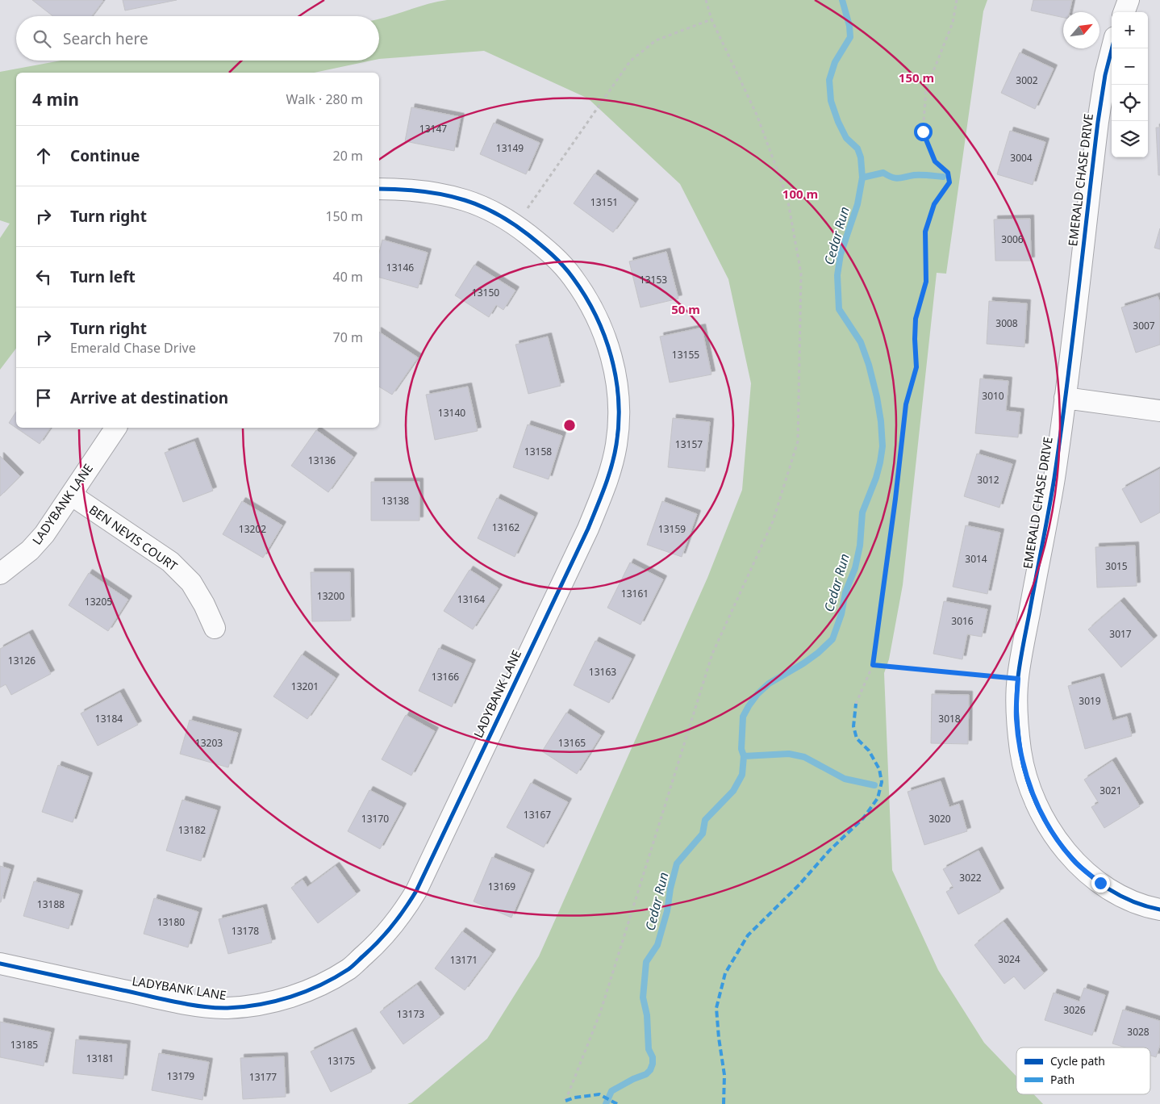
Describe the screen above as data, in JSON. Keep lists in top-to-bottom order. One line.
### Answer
{"streets":{"street":["EMERALD CHASE DRIVE","LADYBANK LANE","BEN NEVIS COURT"]},"crossings":[["LADYBANK LANE","BEN NEVIS COURT"]],"water":["Cedar Run"],"house_numbers":["3002","13147","13149","3004","13151","3006","13146","13153","13150","3008","3007","13155","3010","13140","13157","13158","13136","3012","13138","13162","13202","13159","3014","3015","13161","13200","13164","13205","3016","3017","13126","13163","13166","13201","3019","13184","3018","13203","13165","3021","13167","13170","3020","13182","3022","13169","13188","13180","13178","3024","13171","3026","13173","3028","13185","13181","13175","13179","13177"],"legend":["Cycle path","Path"],"north":"top right","page":{"map_buttons":["+","−"],"search":"Search here","heading":["4 min","Walk · 280 m"],"list":[["Continue","20 m"],["Turn right","150 m"],["Turn left","40 m"],["Turn right","Emerald Chase Drive","70 m"],"Arrive at destination"]},"rings":["150 m","100 m","50 m"]}
